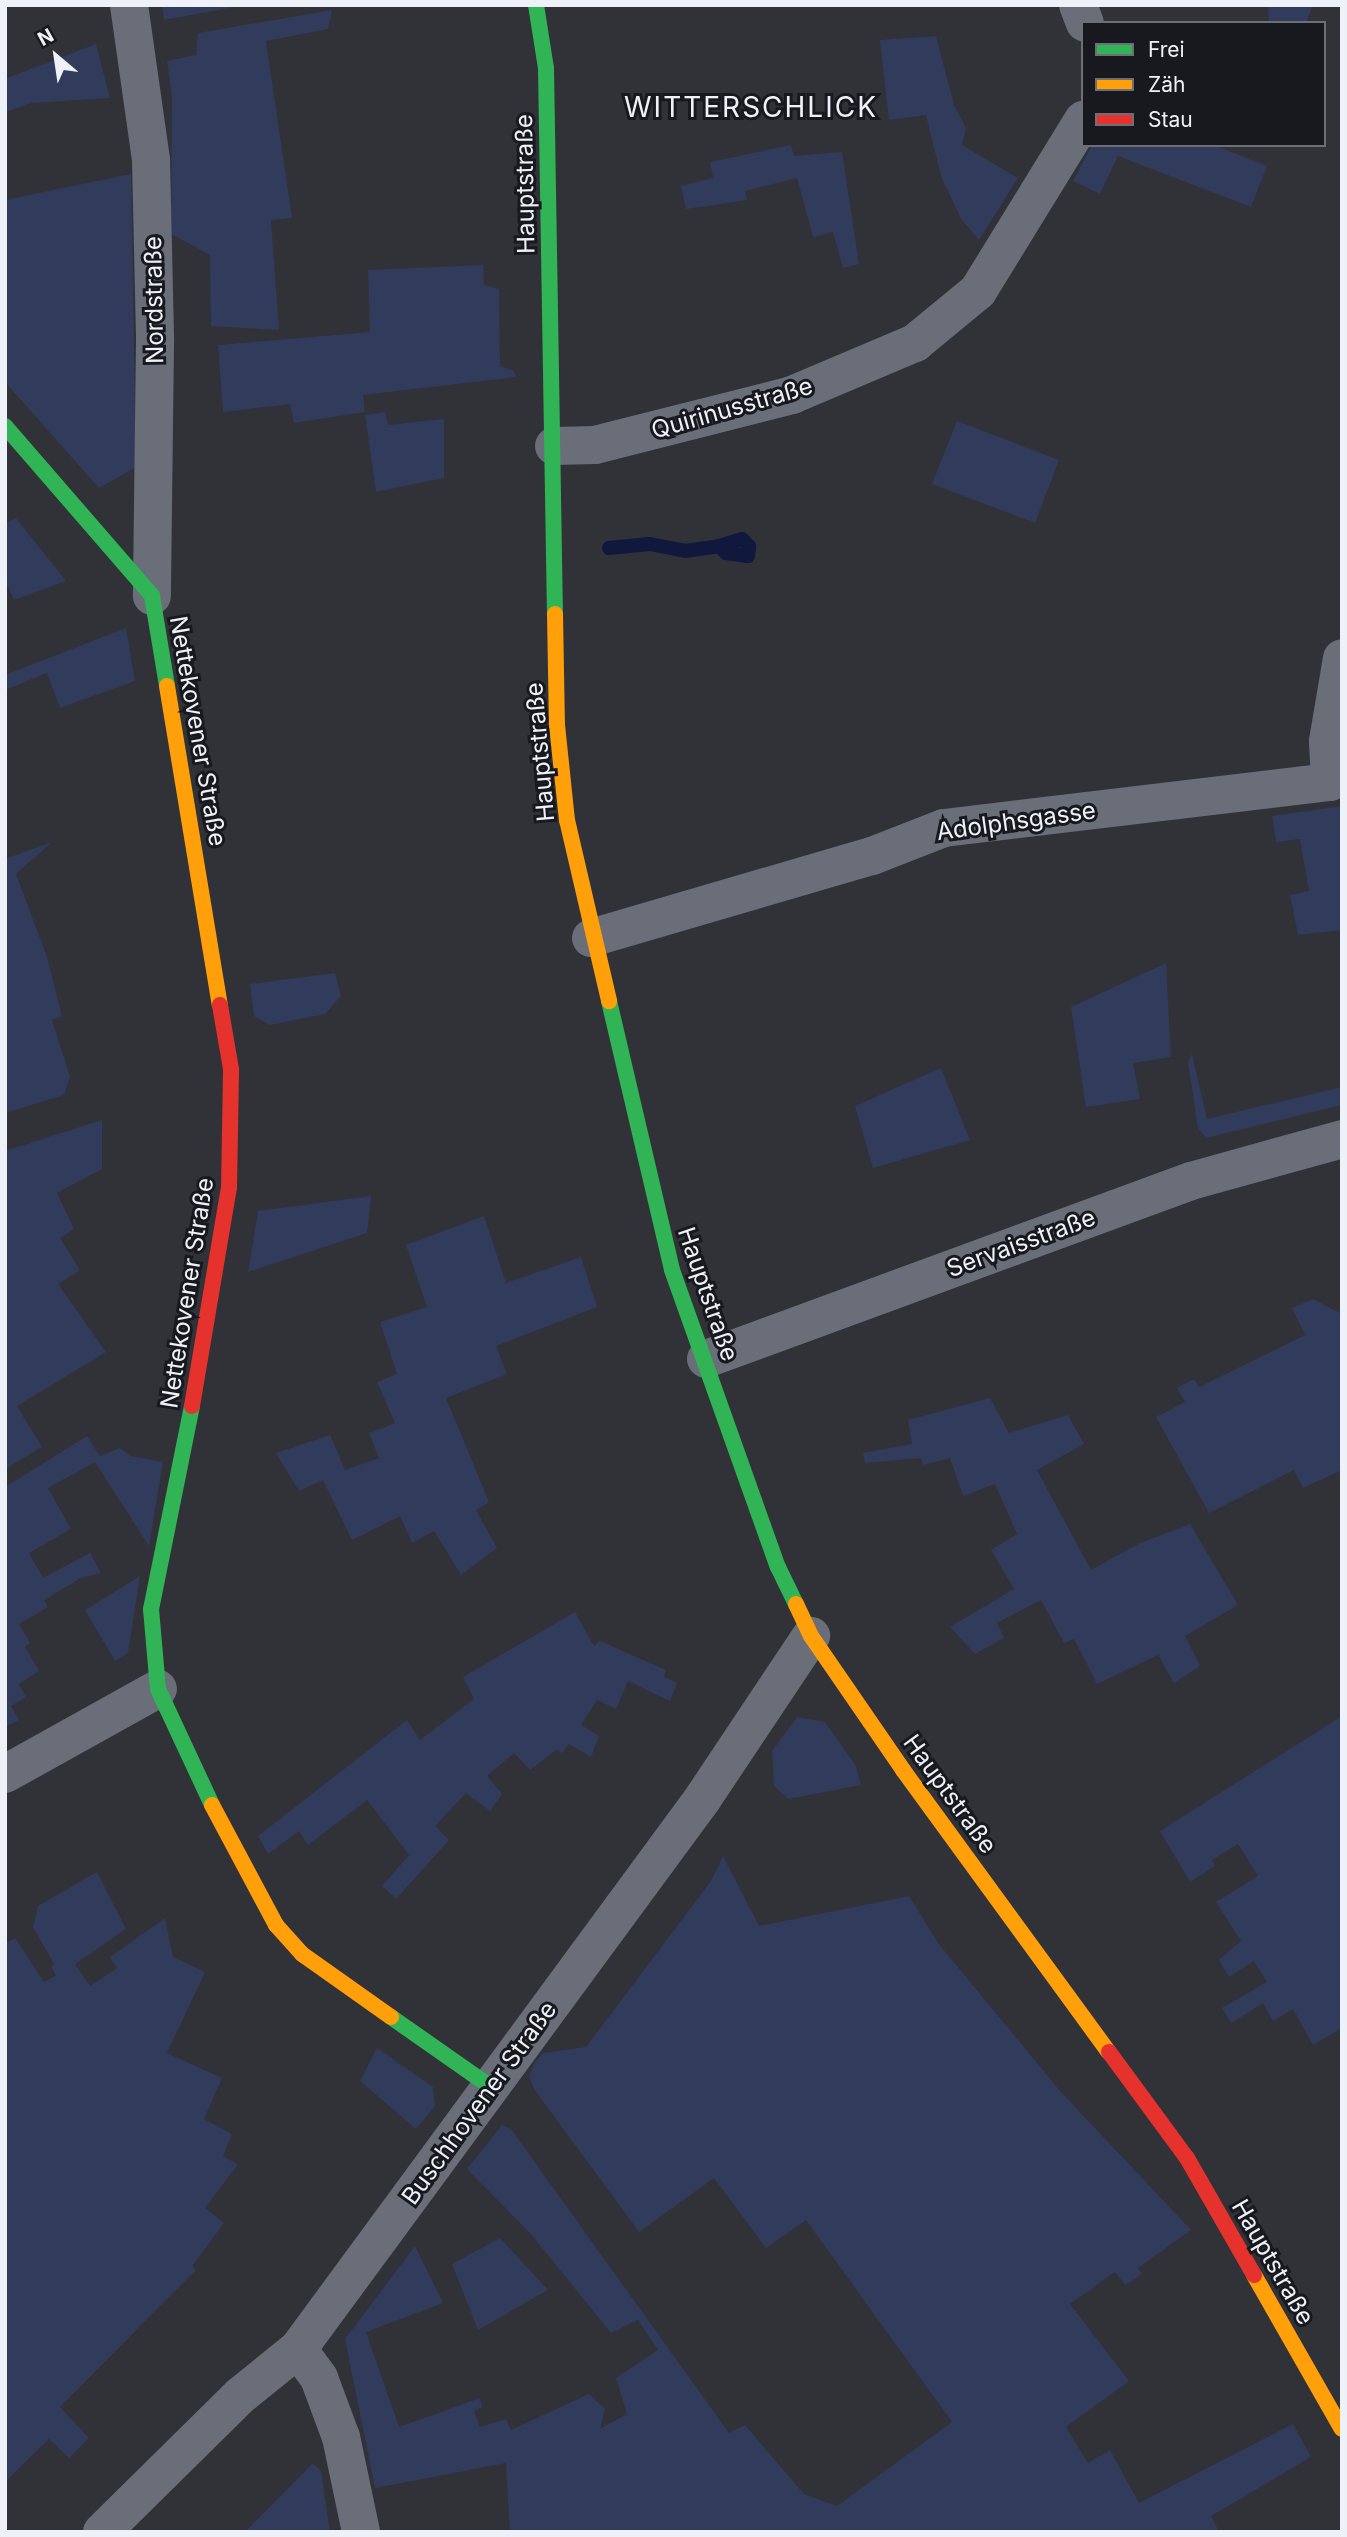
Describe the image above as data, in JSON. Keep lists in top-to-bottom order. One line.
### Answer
{"streets":{"main road":["Hauptstraße","Nettekovener Straße"],"street":["Nordstraße","Quirinusstraße","Adolphsgasse","Servaisstraße","Buschhovener Straße"]},"crossings":[["Hauptstraße","Quirinusstraße"],["Hauptstraße","Adolphsgasse"],["Hauptstraße","Servaisstraße"],["Hauptstraße","Buschhovener Straße"],["Nordstraße","Nettekovener Straße"],["Nettekovener Straße","Buschhovener Straße"]],"districts":["WITTERSCHLICK"],"legend":["Frei","Zäh","Stau"],"north":"top left"}
